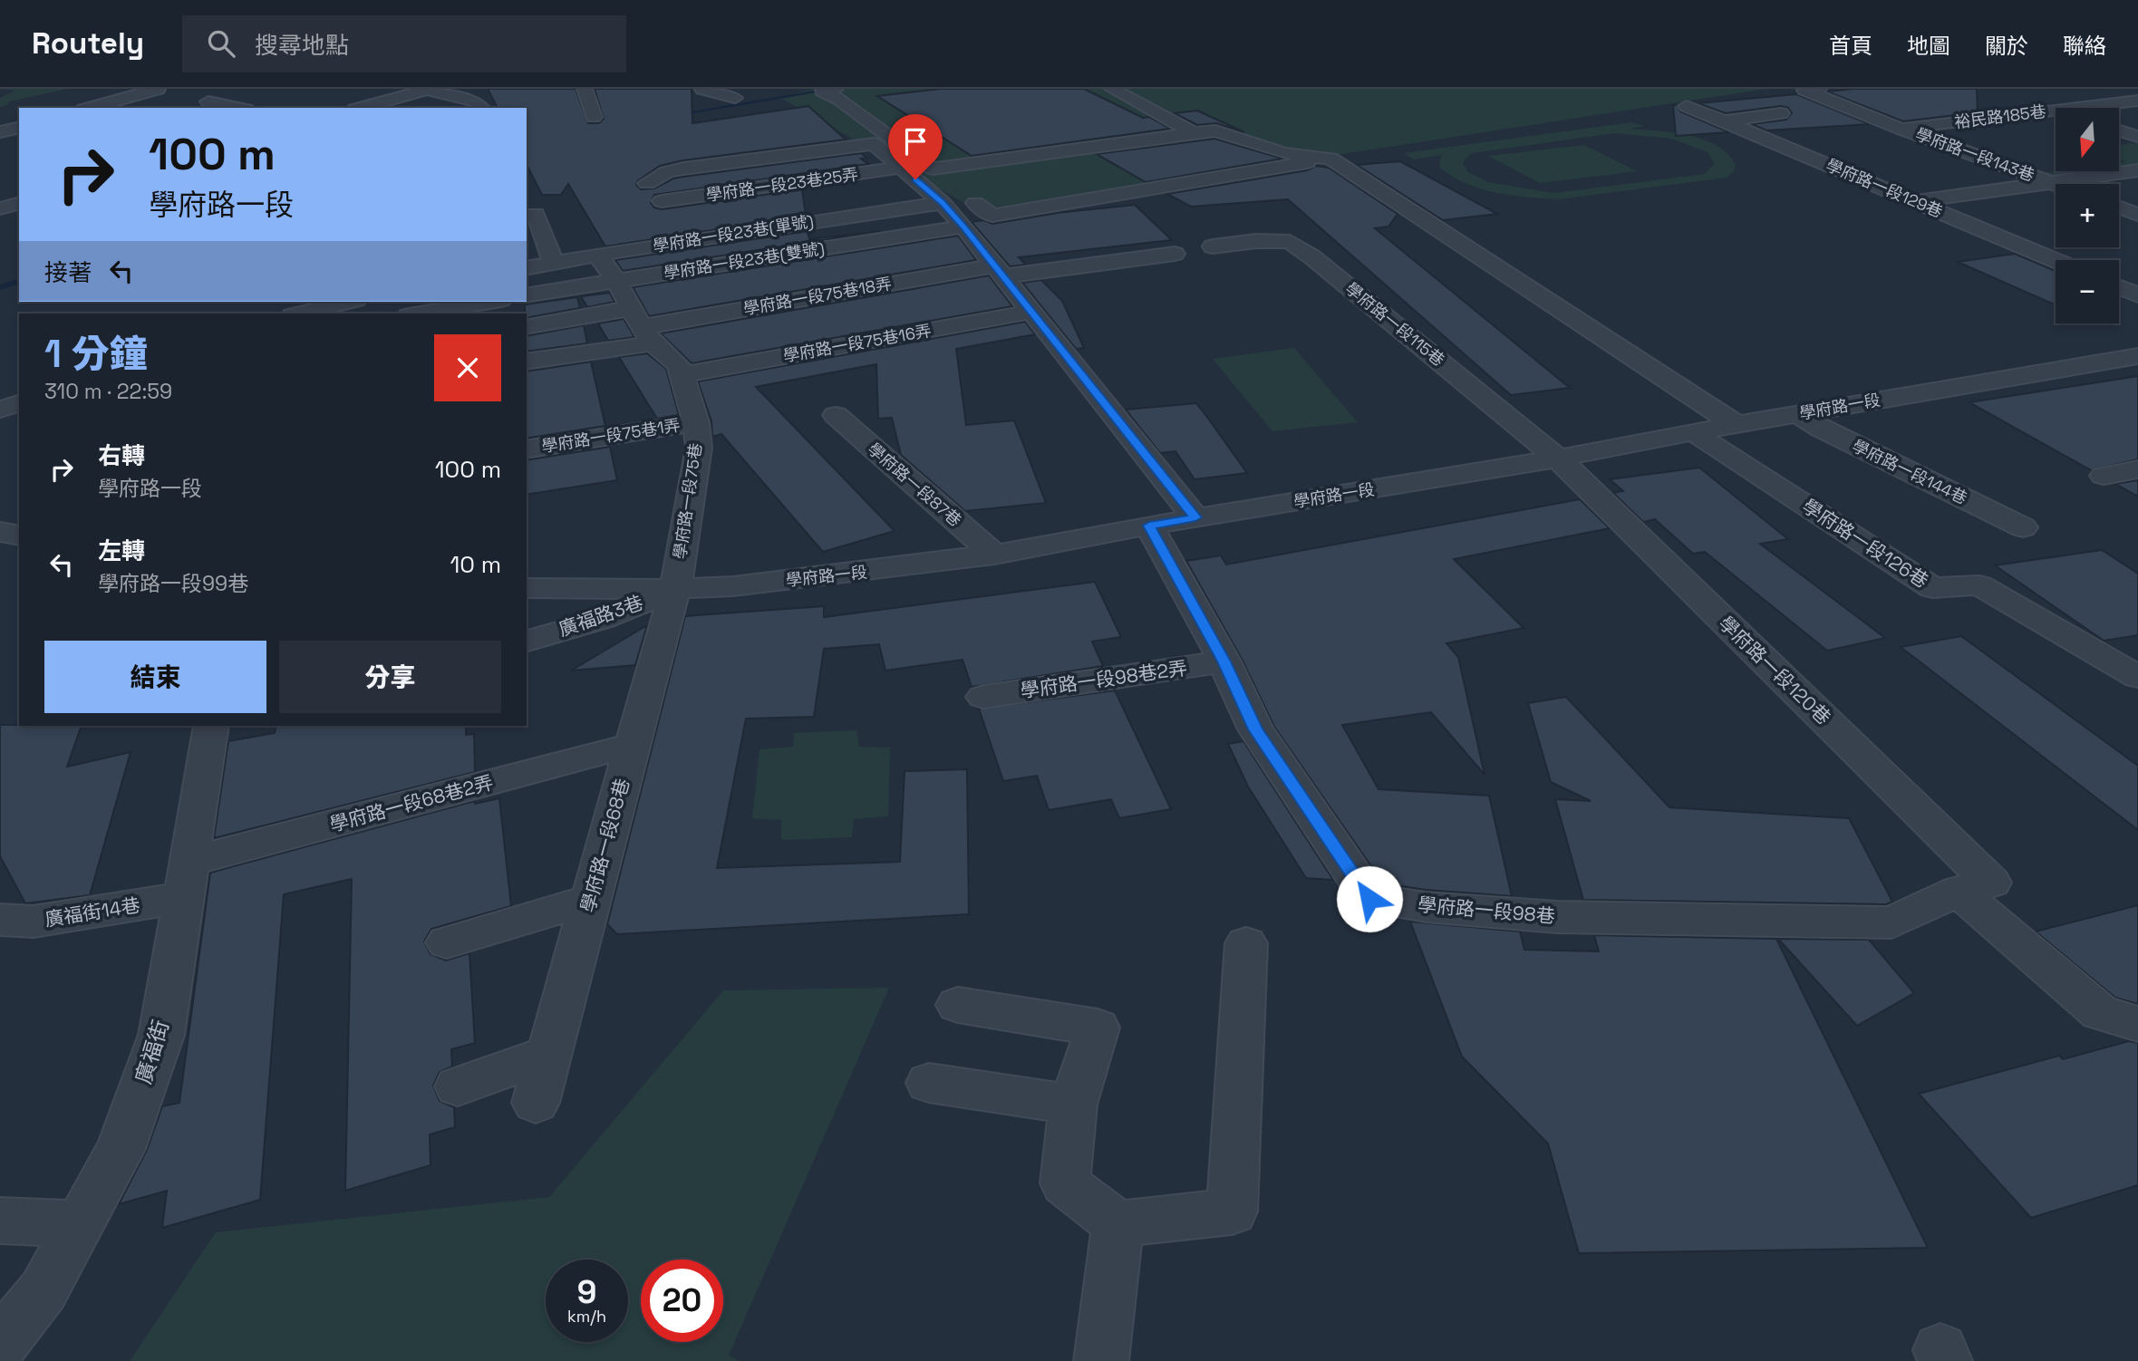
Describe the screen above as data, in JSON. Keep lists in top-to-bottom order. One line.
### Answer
{"streets":{"street":["裕民路185巷","學府路一段143巷","學府路一段23巷25弄","學府路一段129巷","學府路一段23巷(單號)","學府路一段23巷(雙號)","學府路一段75巷18弄","學府路一段115巷","學府路一段75巷16弄","學府路一段","學府路一段75巷1弄","學府路一段144巷","學府路一段87巷","學府路一段75巷","學府路一段126巷","廣福路3巷","學府路一段120巷","學府路一段98巷2弄","學府路一段68巷2弄","學府路一段68巷","學府路一段98巷","廣福街14巷","廣福街"]},"crossings":[["裕民路185巷","學府路一段143巷"],["學府路一段23巷(單號)","學府路一段75巷"],["學府路一段23巷(雙號)","學府路一段75巷"],["學府路一段75巷18弄","學府路一段75巷"],["學府路一段115巷","學府路一段"],["學府路一段115巷","學府路一段120巷"],["學府路一段75巷16弄","學府路一段75巷"],["學府路一段","學府路一段144巷"],["學府路一段","學府路一段87巷"],["學府路一段","學府路一段75巷"],["學府路一段","廣福路3巷"],["學府路一段","學府路一段120巷"],["學府路一段","學府路一段68巷"],["學府路一段","學府路一段98巷"],["學府路一段75巷1弄","學府路一段75巷"],["學府路一段75巷","廣福路3巷"],["學府路一段75巷","學府路一段68巷"],["廣福路3巷","學府路一段68巷"],["學府路一段120巷","學府路一段98巷"],["學府路一段98巷2弄","學府路一段98巷"],["學府路一段68巷2弄","學府路一段68巷"],["學府路一段68巷2弄","廣福街14巷"],["學府路一段68巷2弄","廣福街"],["廣福街14巷","廣福街"]],"north":"bottom","page":{"header":"Routely","search":"搜尋地點","nav":["首頁","地圖","關於","聯絡"],"map_buttons":["+","−"],"turn":["100 m","學府路一段"],"then":"接著","heading":["1 分鐘","310 m · 22:59"],"list":[{"name":"右轉","note":"學府路一段","value":"100 m"},{"name":"左轉","note":"學府路一段99巷","value":"10 m"}],"buttons":["結束","分享"],"speed":"9 km/h","limit":"20"}}
